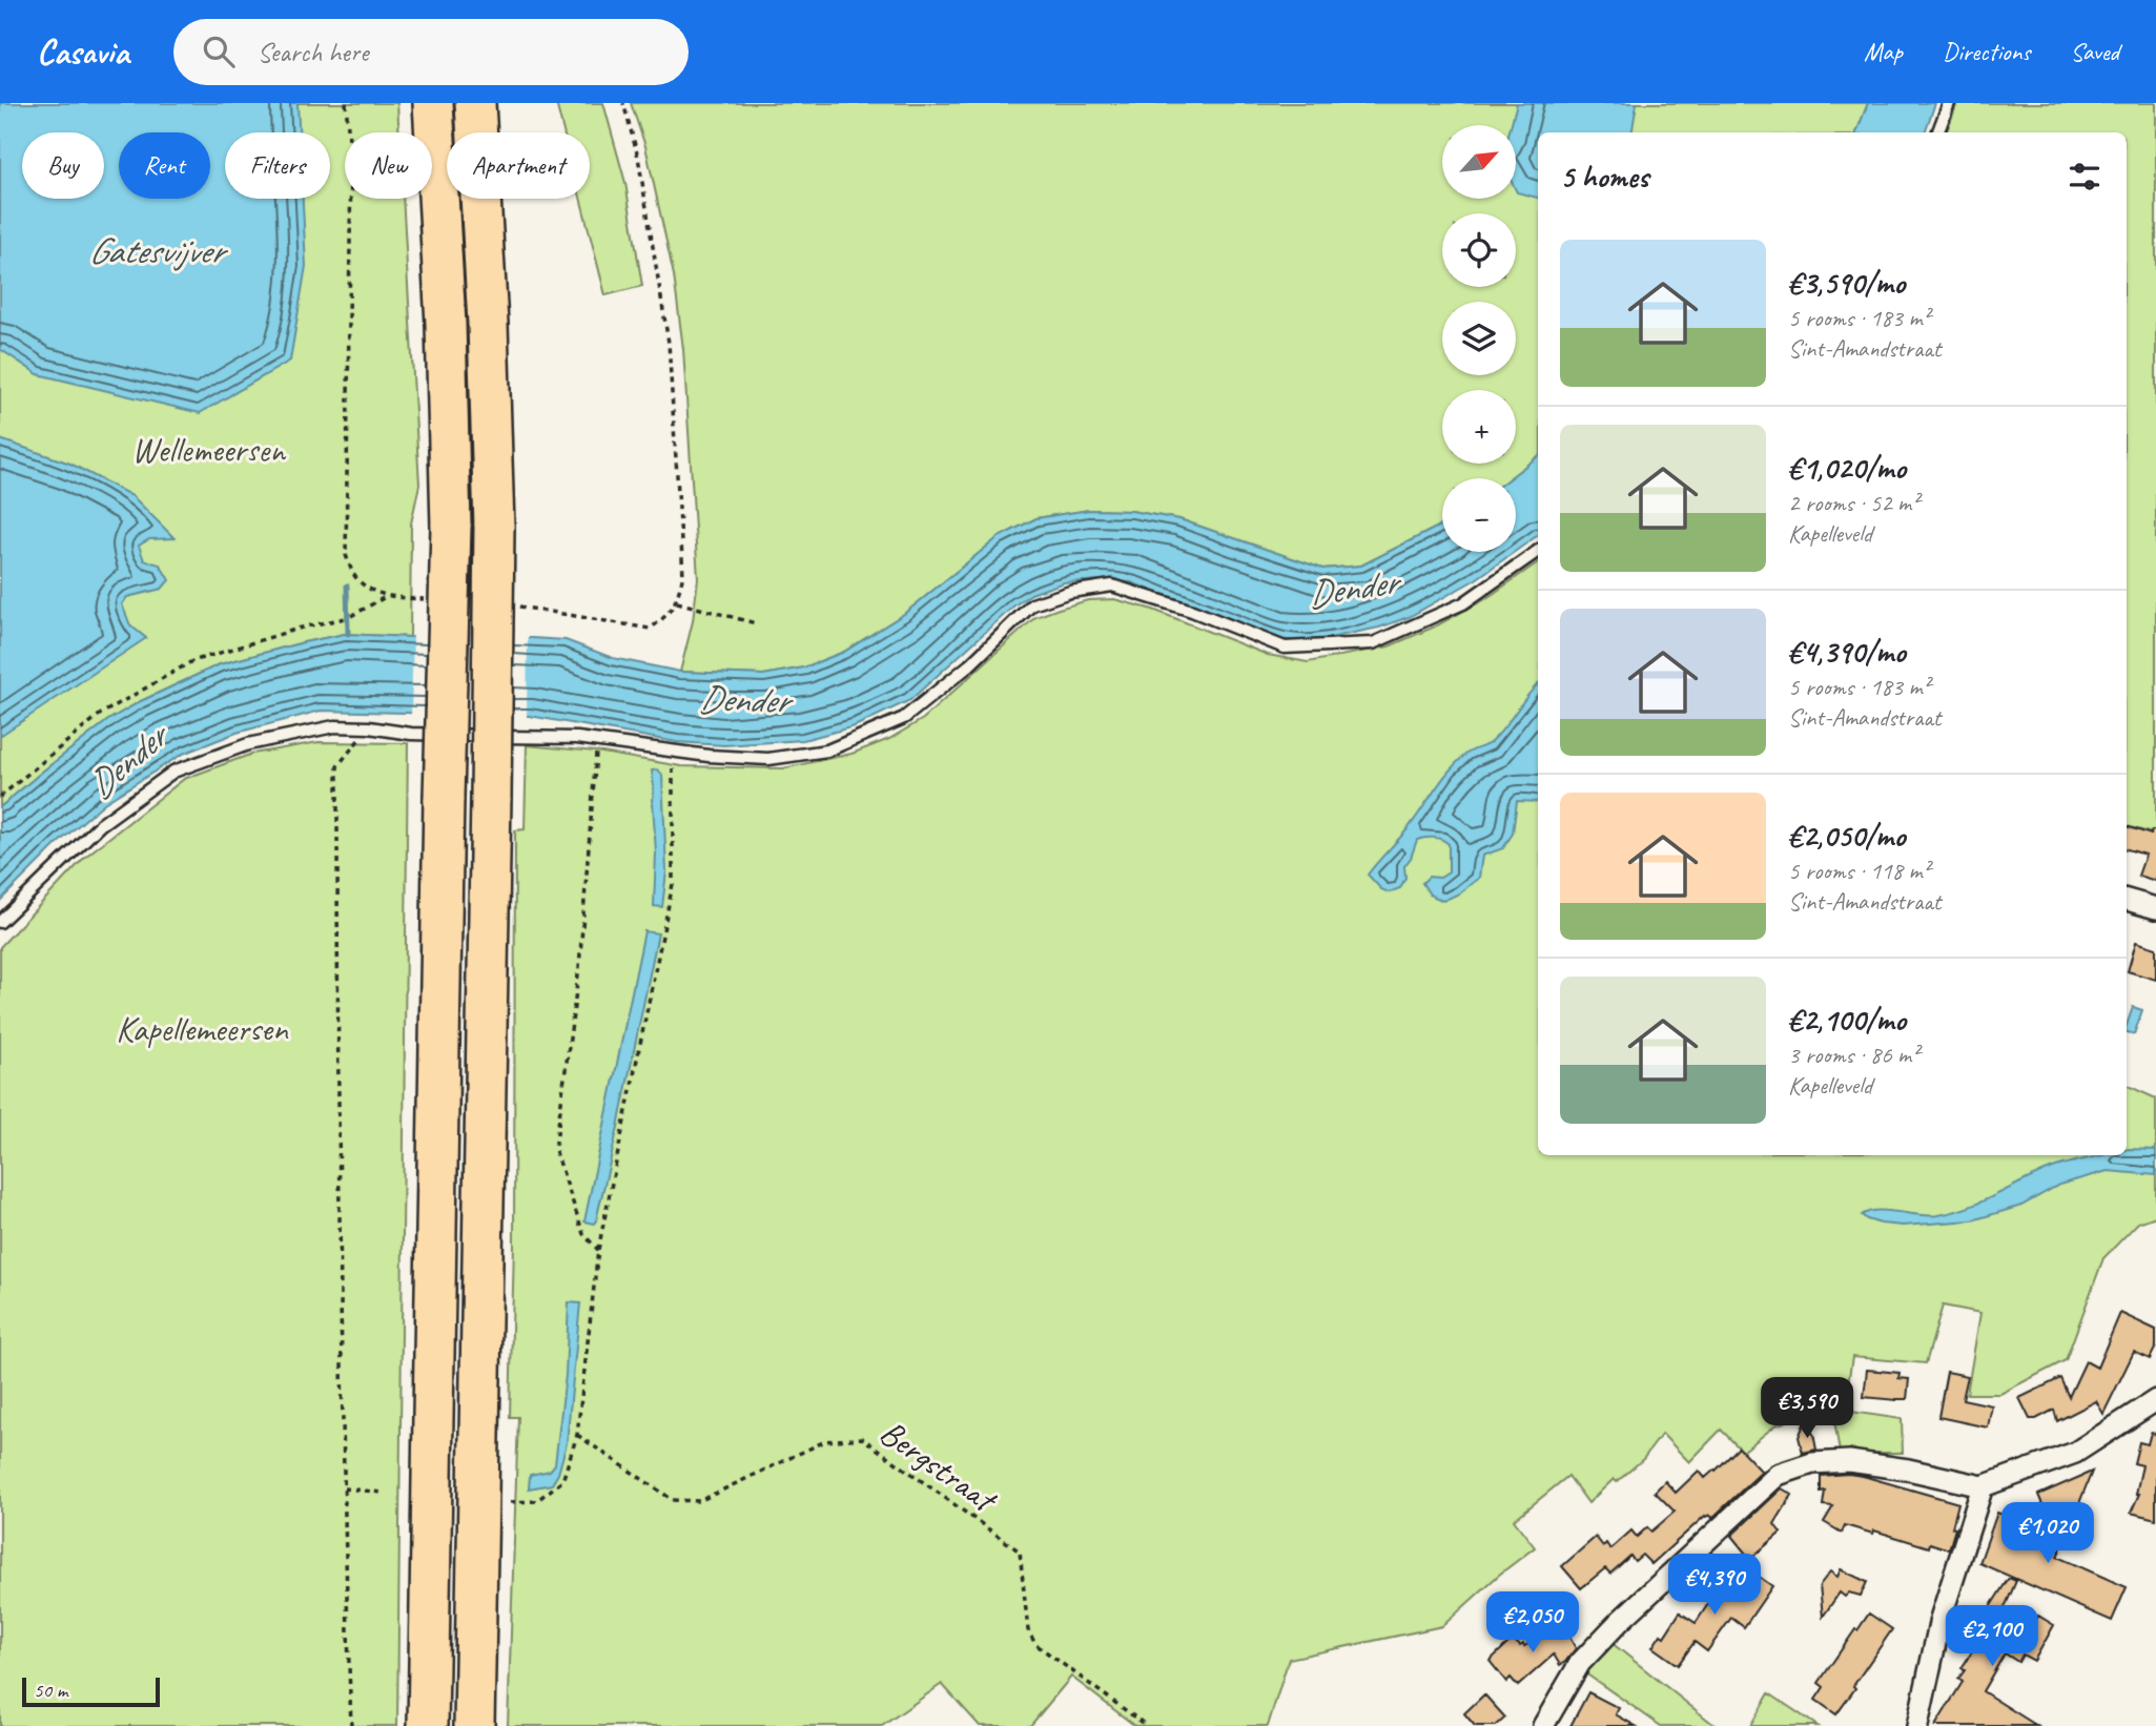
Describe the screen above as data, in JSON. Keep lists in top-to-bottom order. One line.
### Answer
{"streets":{"path":["Bergstraat"]},"water":["Gatesvijver","Dender"],"parks":["Wellemeersen","Kapellemeersen"],"scale_bar":"50 m","north":"top right","page":{"header":"Casavia","search":"Search here","nav":["Map","Directions","Saved"],"map_buttons":["+","−"],"chip":["Buy","Rent","Filters","New","Apartment"],"heading":"5 homes","list":[{"name":"€3,590/mo","note":"5 rooms · 183 m² · Sint-Amandstraat"},{"name":"€1,020/mo","note":"2 rooms · 52 m² · Kapelleveld"},{"name":"€4,390/mo","note":"5 rooms · 183 m² · Sint-Amandstraat"},{"name":"€2,050/mo","note":"5 rooms · 118 m² · Sint-Amandstraat"},{"name":"€2,100/mo","note":"3 rooms · 86 m² · Kapelleveld"}],"price":["€3,590","€1,020","€4,390","€2,050","€2,100"],"scale":"50 m"}}
